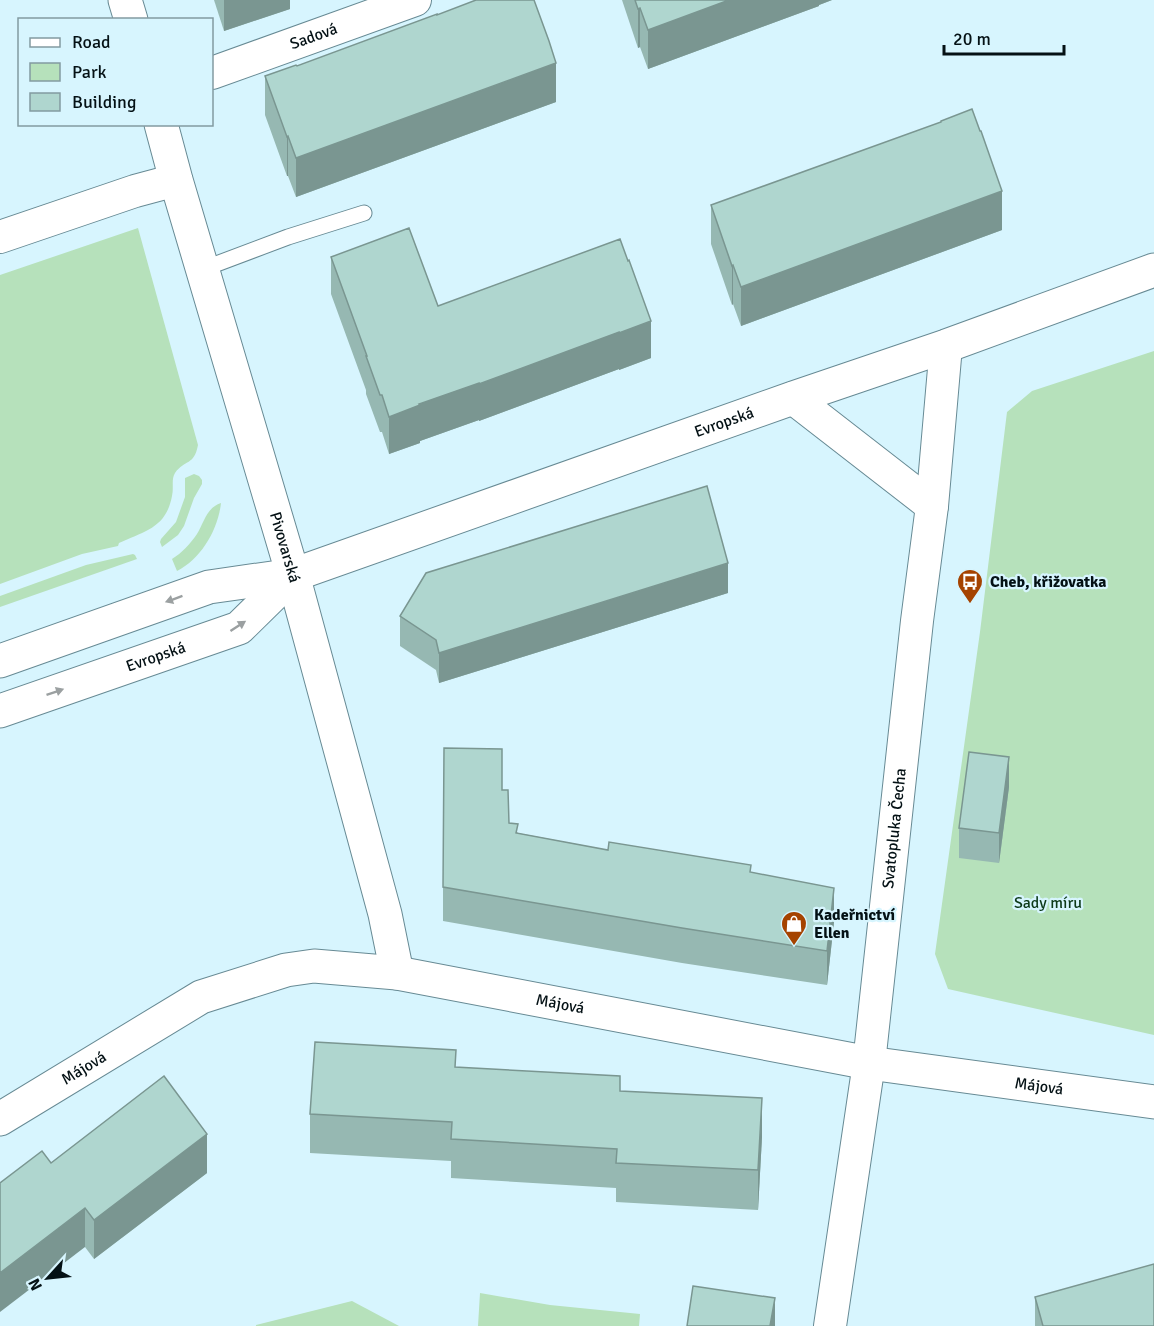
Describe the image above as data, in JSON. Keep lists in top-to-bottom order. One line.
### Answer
{"streets":{"street":["Sadová","Evropská","Pivovarská","Svatopluka Čecha","Májová"]},"crossings":[["Evropská","Pivovarská"],["Evropská","Svatopluka Čecha"],["Pivovarská","Májová"],["Svatopluka Čecha","Májová"]],"parks":["Sady míru"],"places":{"bus stop":["Cheb, křižovatka"],"shop":["Kadeřnictví Ellen"]},"legend":["Road","Park","Building"],"scale_bar":"20 m","north":"bottom left"}
